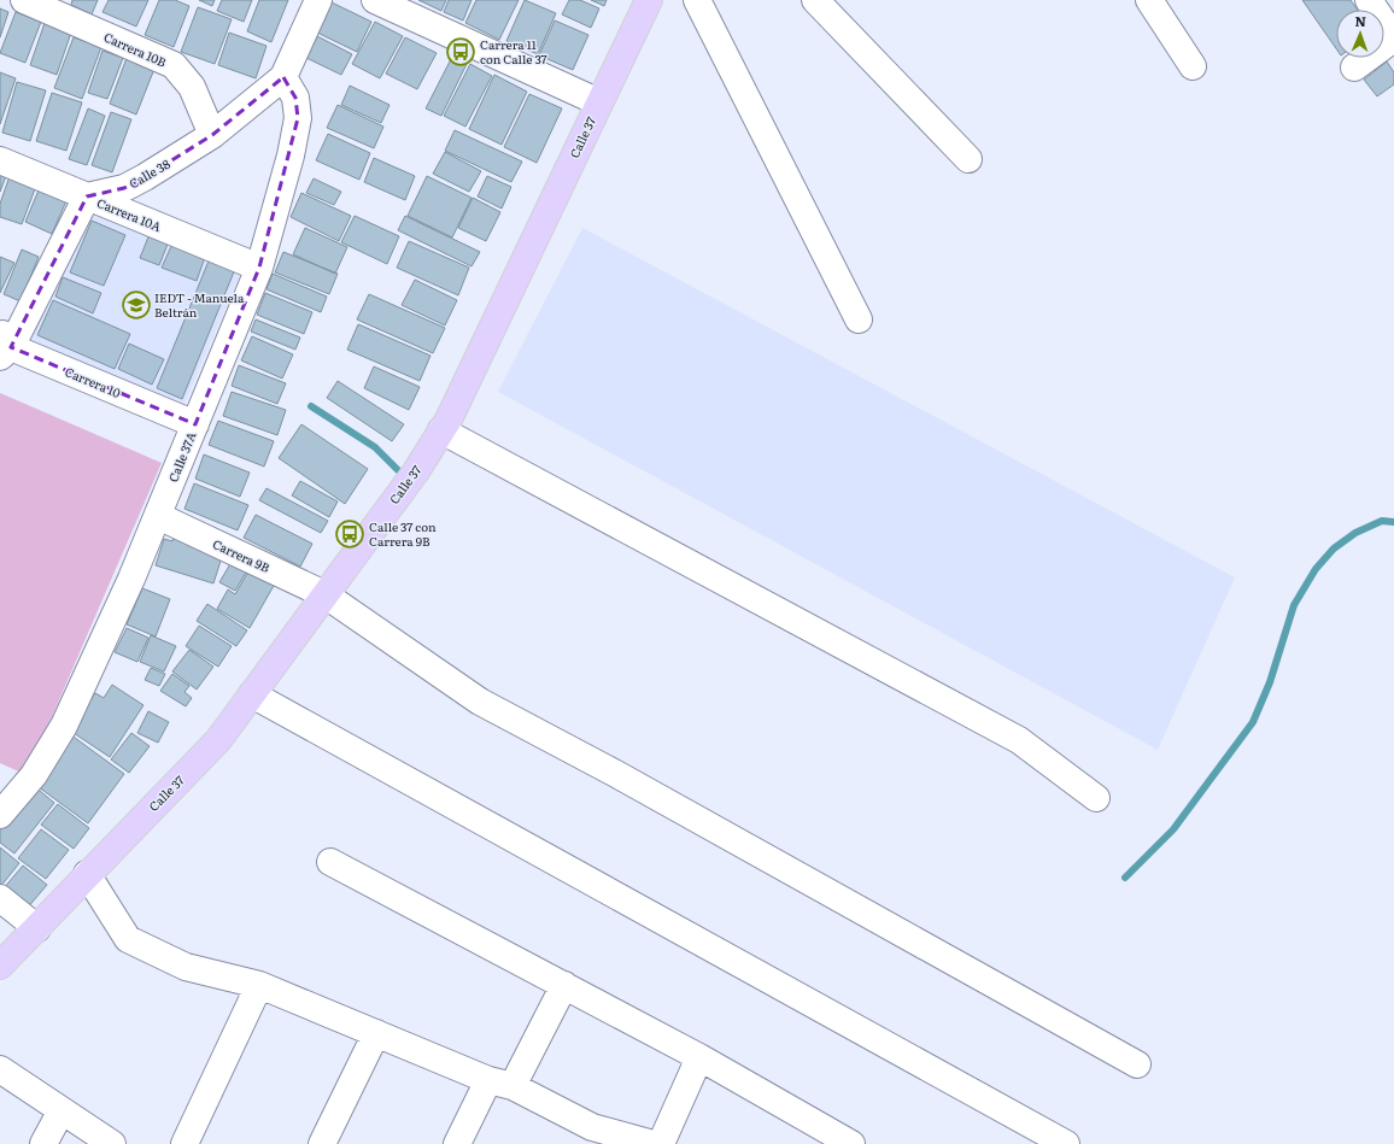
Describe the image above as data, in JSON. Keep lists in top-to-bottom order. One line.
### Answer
{"streets":{"main road":["Calle 37"],"street":["Carrera 10B","Calle 38","Carrera 10A","Carrera 10","Calle 37A","Carrera 9B"]},"crossings":[["Carrera 10B","Calle 38"],["Calle 37","Carrera 9B"],["Calle 38","Carrera 10A"],["Calle 38","Calle 37A"],["Carrera 10A","Calle 37A"],["Carrera 10","Calle 37A"],["Calle 37A","Carrera 9B"]],"places":{"bus stop":["Carrera 11 con Calle 37","Calle 37 con Carrera 9B"],"school or university":["IEDT - Manuela Beltrán"]},"north":"top"}
